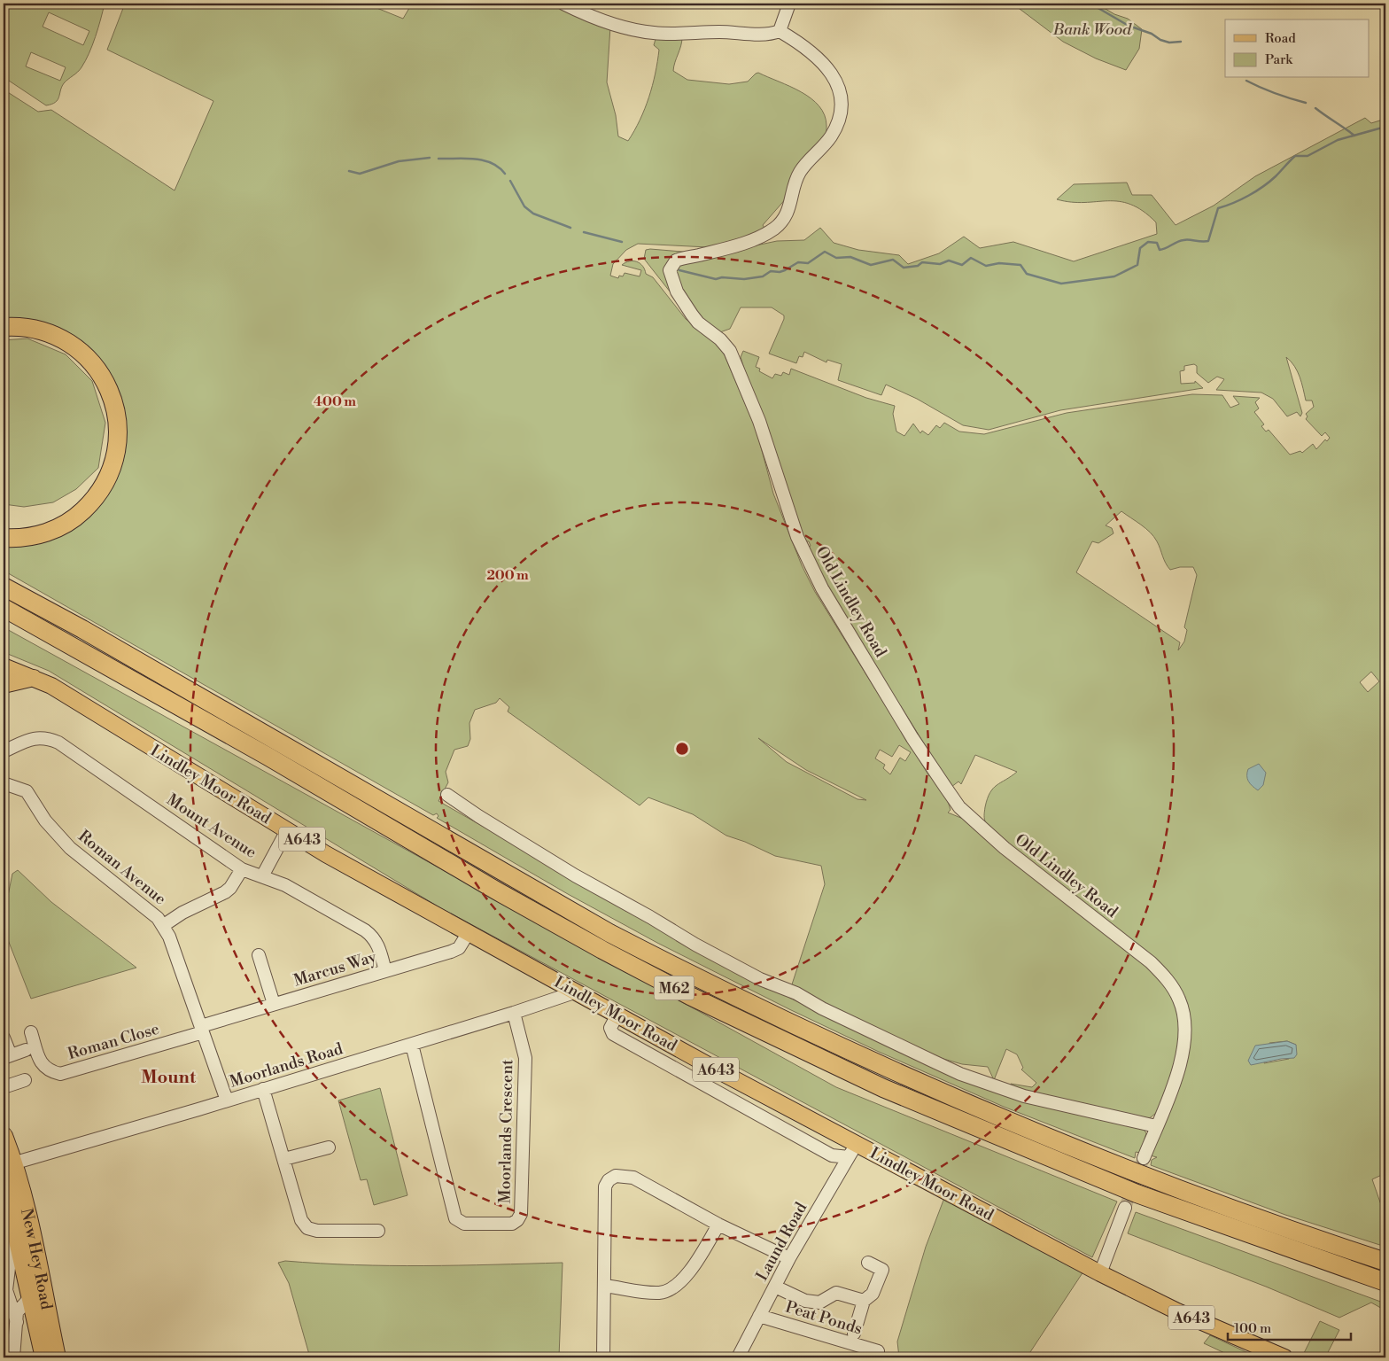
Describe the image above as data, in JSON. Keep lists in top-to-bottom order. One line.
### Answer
{"streets":{"highway":["M62","New Hey Road"],"main road":["Lindley Moor Road","A643"],"street":["Old Lindley Road","Mount Avenue","Roman Avenue","Marcus Way","Roman Close","Moorlands Road","Moorlands Crescent","Laund Road","Peat Ponds"]},"crossings":[["Lindley Moor Road","Marcus Way"],["Lindley Moor Road","Moorlands Road"],["Lindley Moor Road","Laund Road"],["Mount Avenue","Marcus Way"],["Roman Avenue","Marcus Way"],["Roman Avenue","Roman Close"],["Roman Avenue","Moorlands Road"],["Marcus Way","Roman Close"],["Moorlands Road","Moorlands Crescent"],["Moorlands Road","New Hey Road"],["Laund Road","Peat Ponds"]],"districts":["Mount"],"parks":["Bank Wood"],"legend":["Road","Park"],"scale_bar":"100 m","rings":["400 m","200 m"]}
